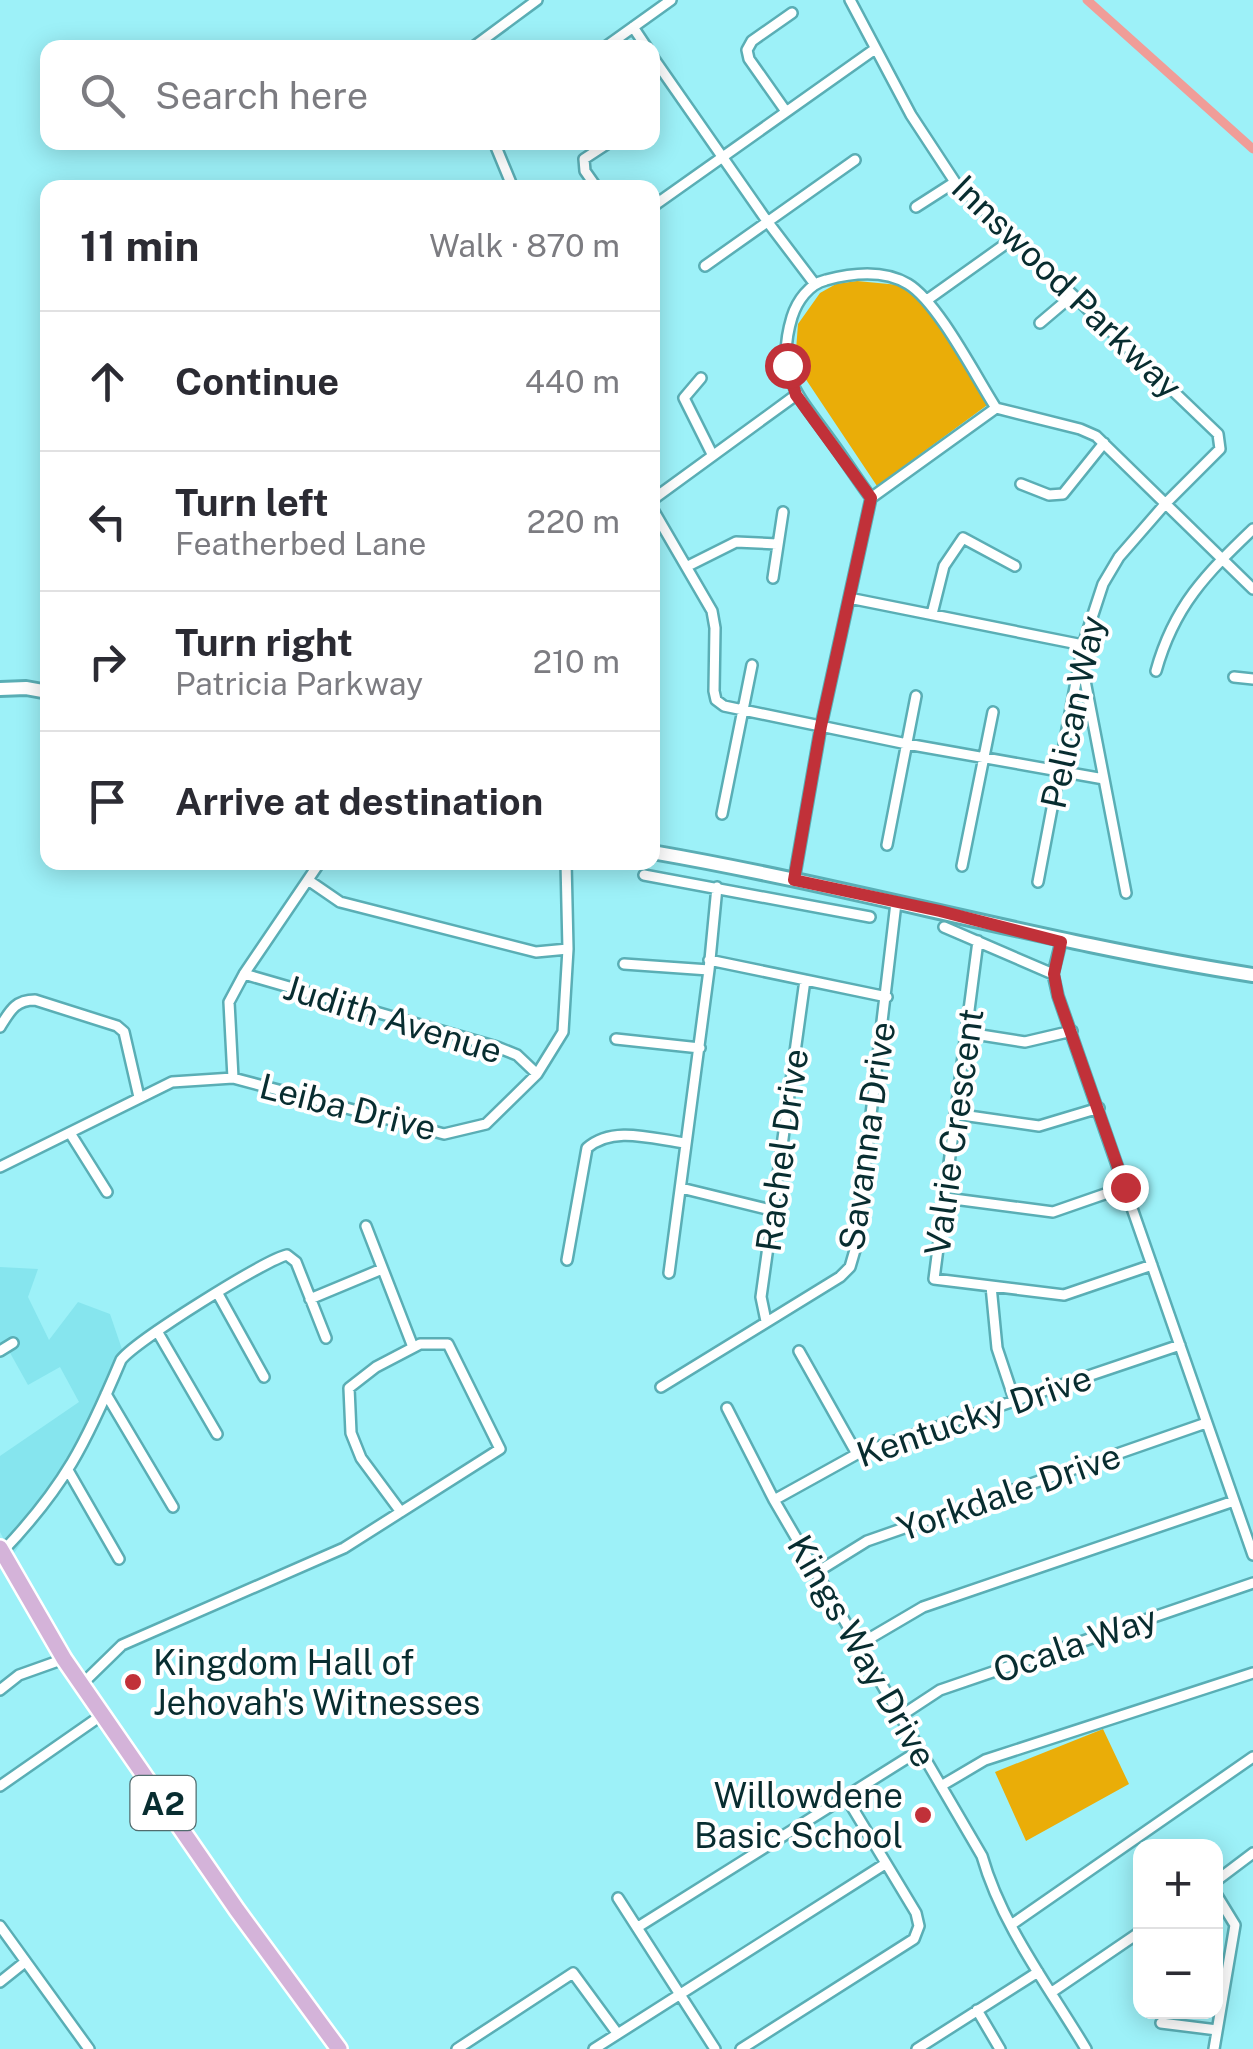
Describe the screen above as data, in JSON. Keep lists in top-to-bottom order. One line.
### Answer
{"streets":{"main road":["A2"],"street":["Innswood Parkway","Pelican Way","Judith Avenue","Leiba Drive","Valrie Crescent","Savanna Drive","Rachel Drive","Kentucky Drive","Yorkdale Drive","Ocala Way","Kings Way Drive"]},"crossings":[["Innswood Parkway","Pelican Way"],["Judith Avenue","Leiba Drive"],["Savanna Drive","Rachel Drive"],["Kentucky Drive","Kings Way Drive"],["Yorkdale Drive","Kings Way Drive"],["Ocala Way","Kings Way Drive"]],"places":["Kingdom Hall of Jehovah's Witnesses","Willowdene Basic School"],"page":{"search":"Search here","heading":["11 min","Walk · 870 m"],"list":[["Continue","440 m"],["Turn left","Featherbed Lane","220 m"],["Turn right","Patricia Parkway","210 m"],"Arrive at destination"],"map_buttons":["+","−"]}}
